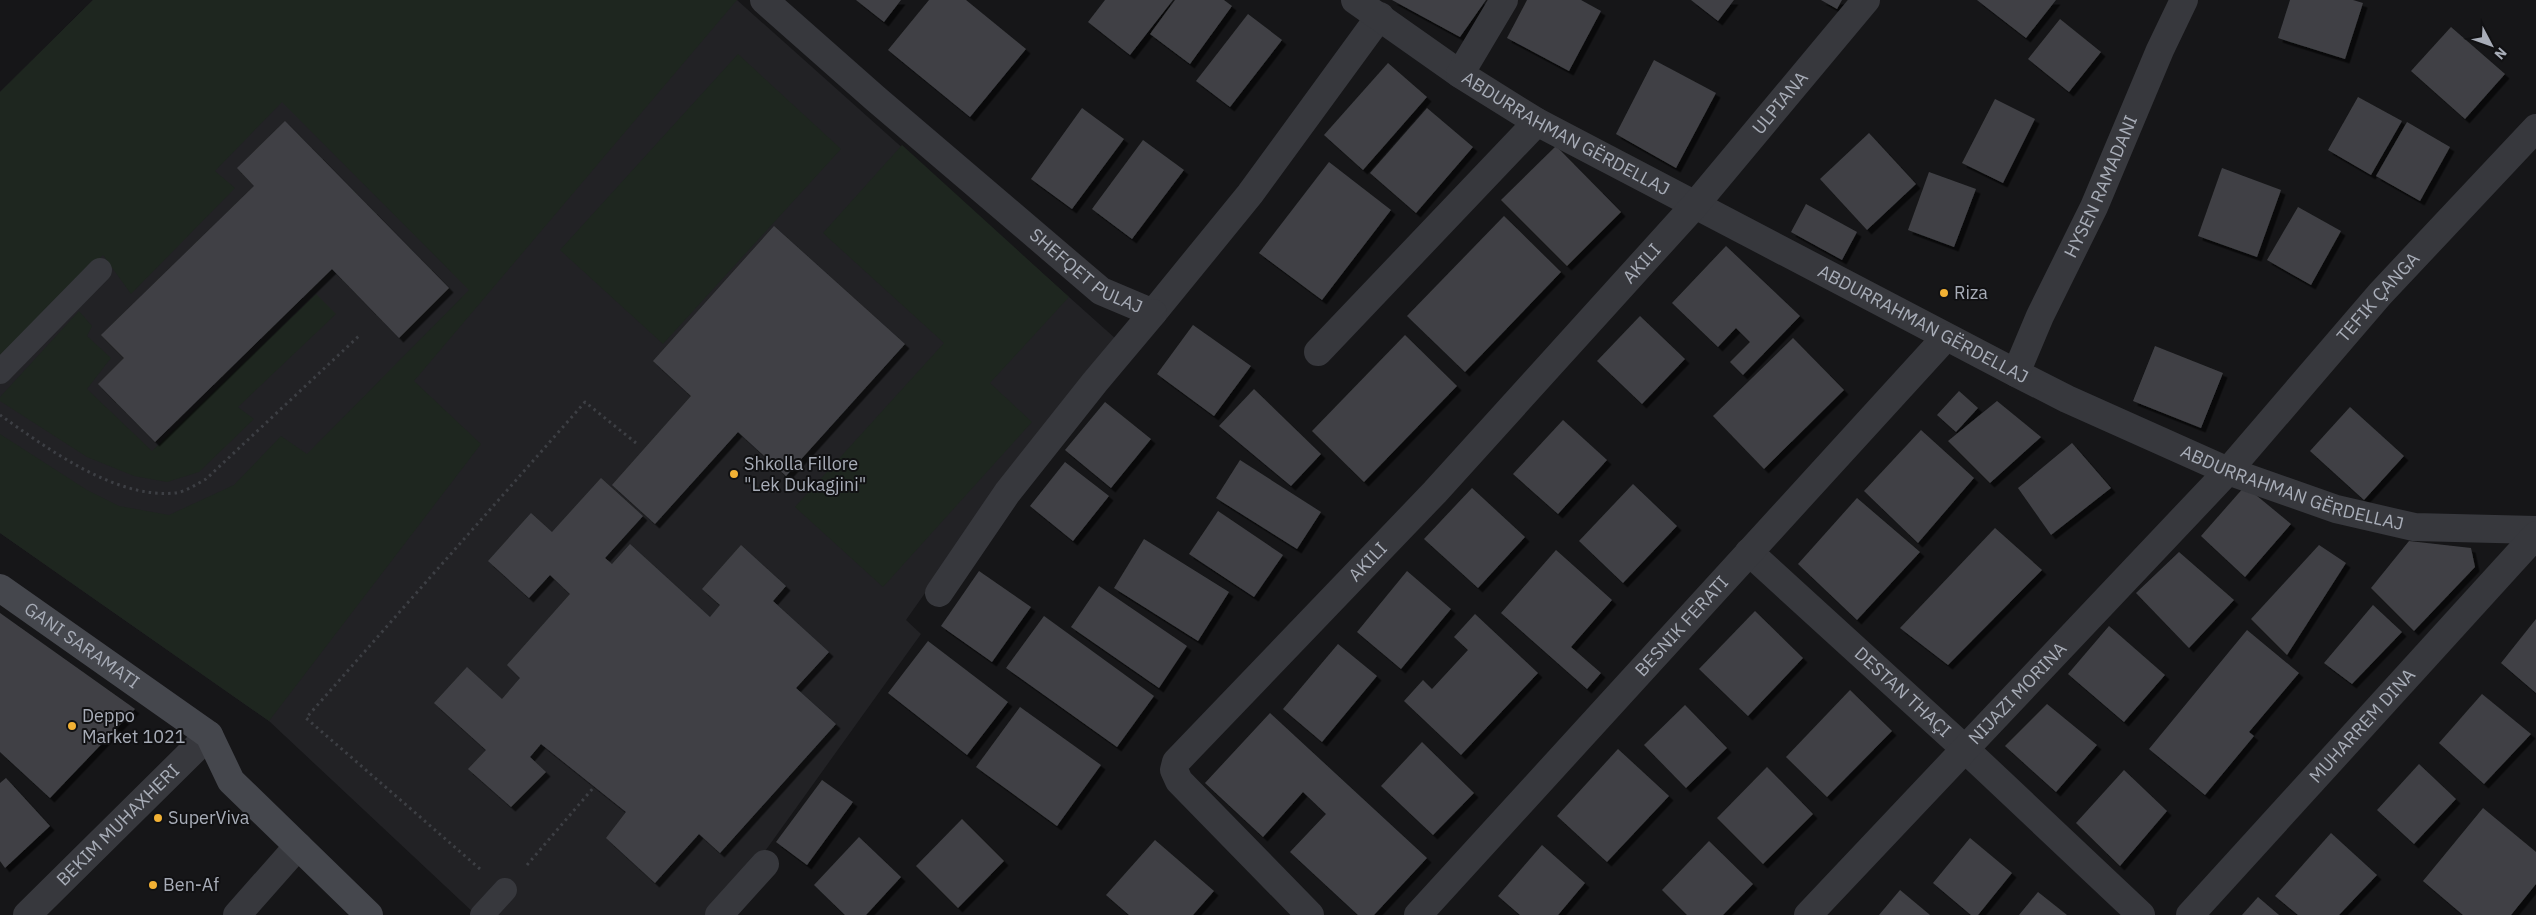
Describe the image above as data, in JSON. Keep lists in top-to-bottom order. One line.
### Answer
{"streets":{"street":["ULPIANA","ABDURRAHMAN GËRDELLAJ","HYSEN RAMADANI","AKILI","SHEFQET PULAJ","TEFIK ÇANGA","BESNIK FERATI","GANI SARAMATI","DESTAN THAÇI","NIJAZI MORINA","MUHARREM DINA","BEKIM MUHAXHERI"]},"crossings":[["ULPIANA","ABDURRAHMAN GËRDELLAJ"],["ULPIANA","AKILI"],["ABDURRAHMAN GËRDELLAJ","HYSEN RAMADANI"],["ABDURRAHMAN GËRDELLAJ","AKILI"],["ABDURRAHMAN GËRDELLAJ","SHEFQET PULAJ"],["ABDURRAHMAN GËRDELLAJ","TEFIK ÇANGA"],["ABDURRAHMAN GËRDELLAJ","BESNIK FERATI"],["ABDURRAHMAN GËRDELLAJ","NIJAZI MORINA"],["TEFIK ÇANGA","NIJAZI MORINA"],["BESNIK FERATI","DESTAN THAÇI"],["GANI SARAMATI","BEKIM MUHAXHERI"],["DESTAN THAÇI","NIJAZI MORINA"]],"places":["Riza","Shkolla Fillore \"Lek Dukagjini\"","Deppo Market 1021","SuperViva","Ben-Af"],"north":"bottom right"}
